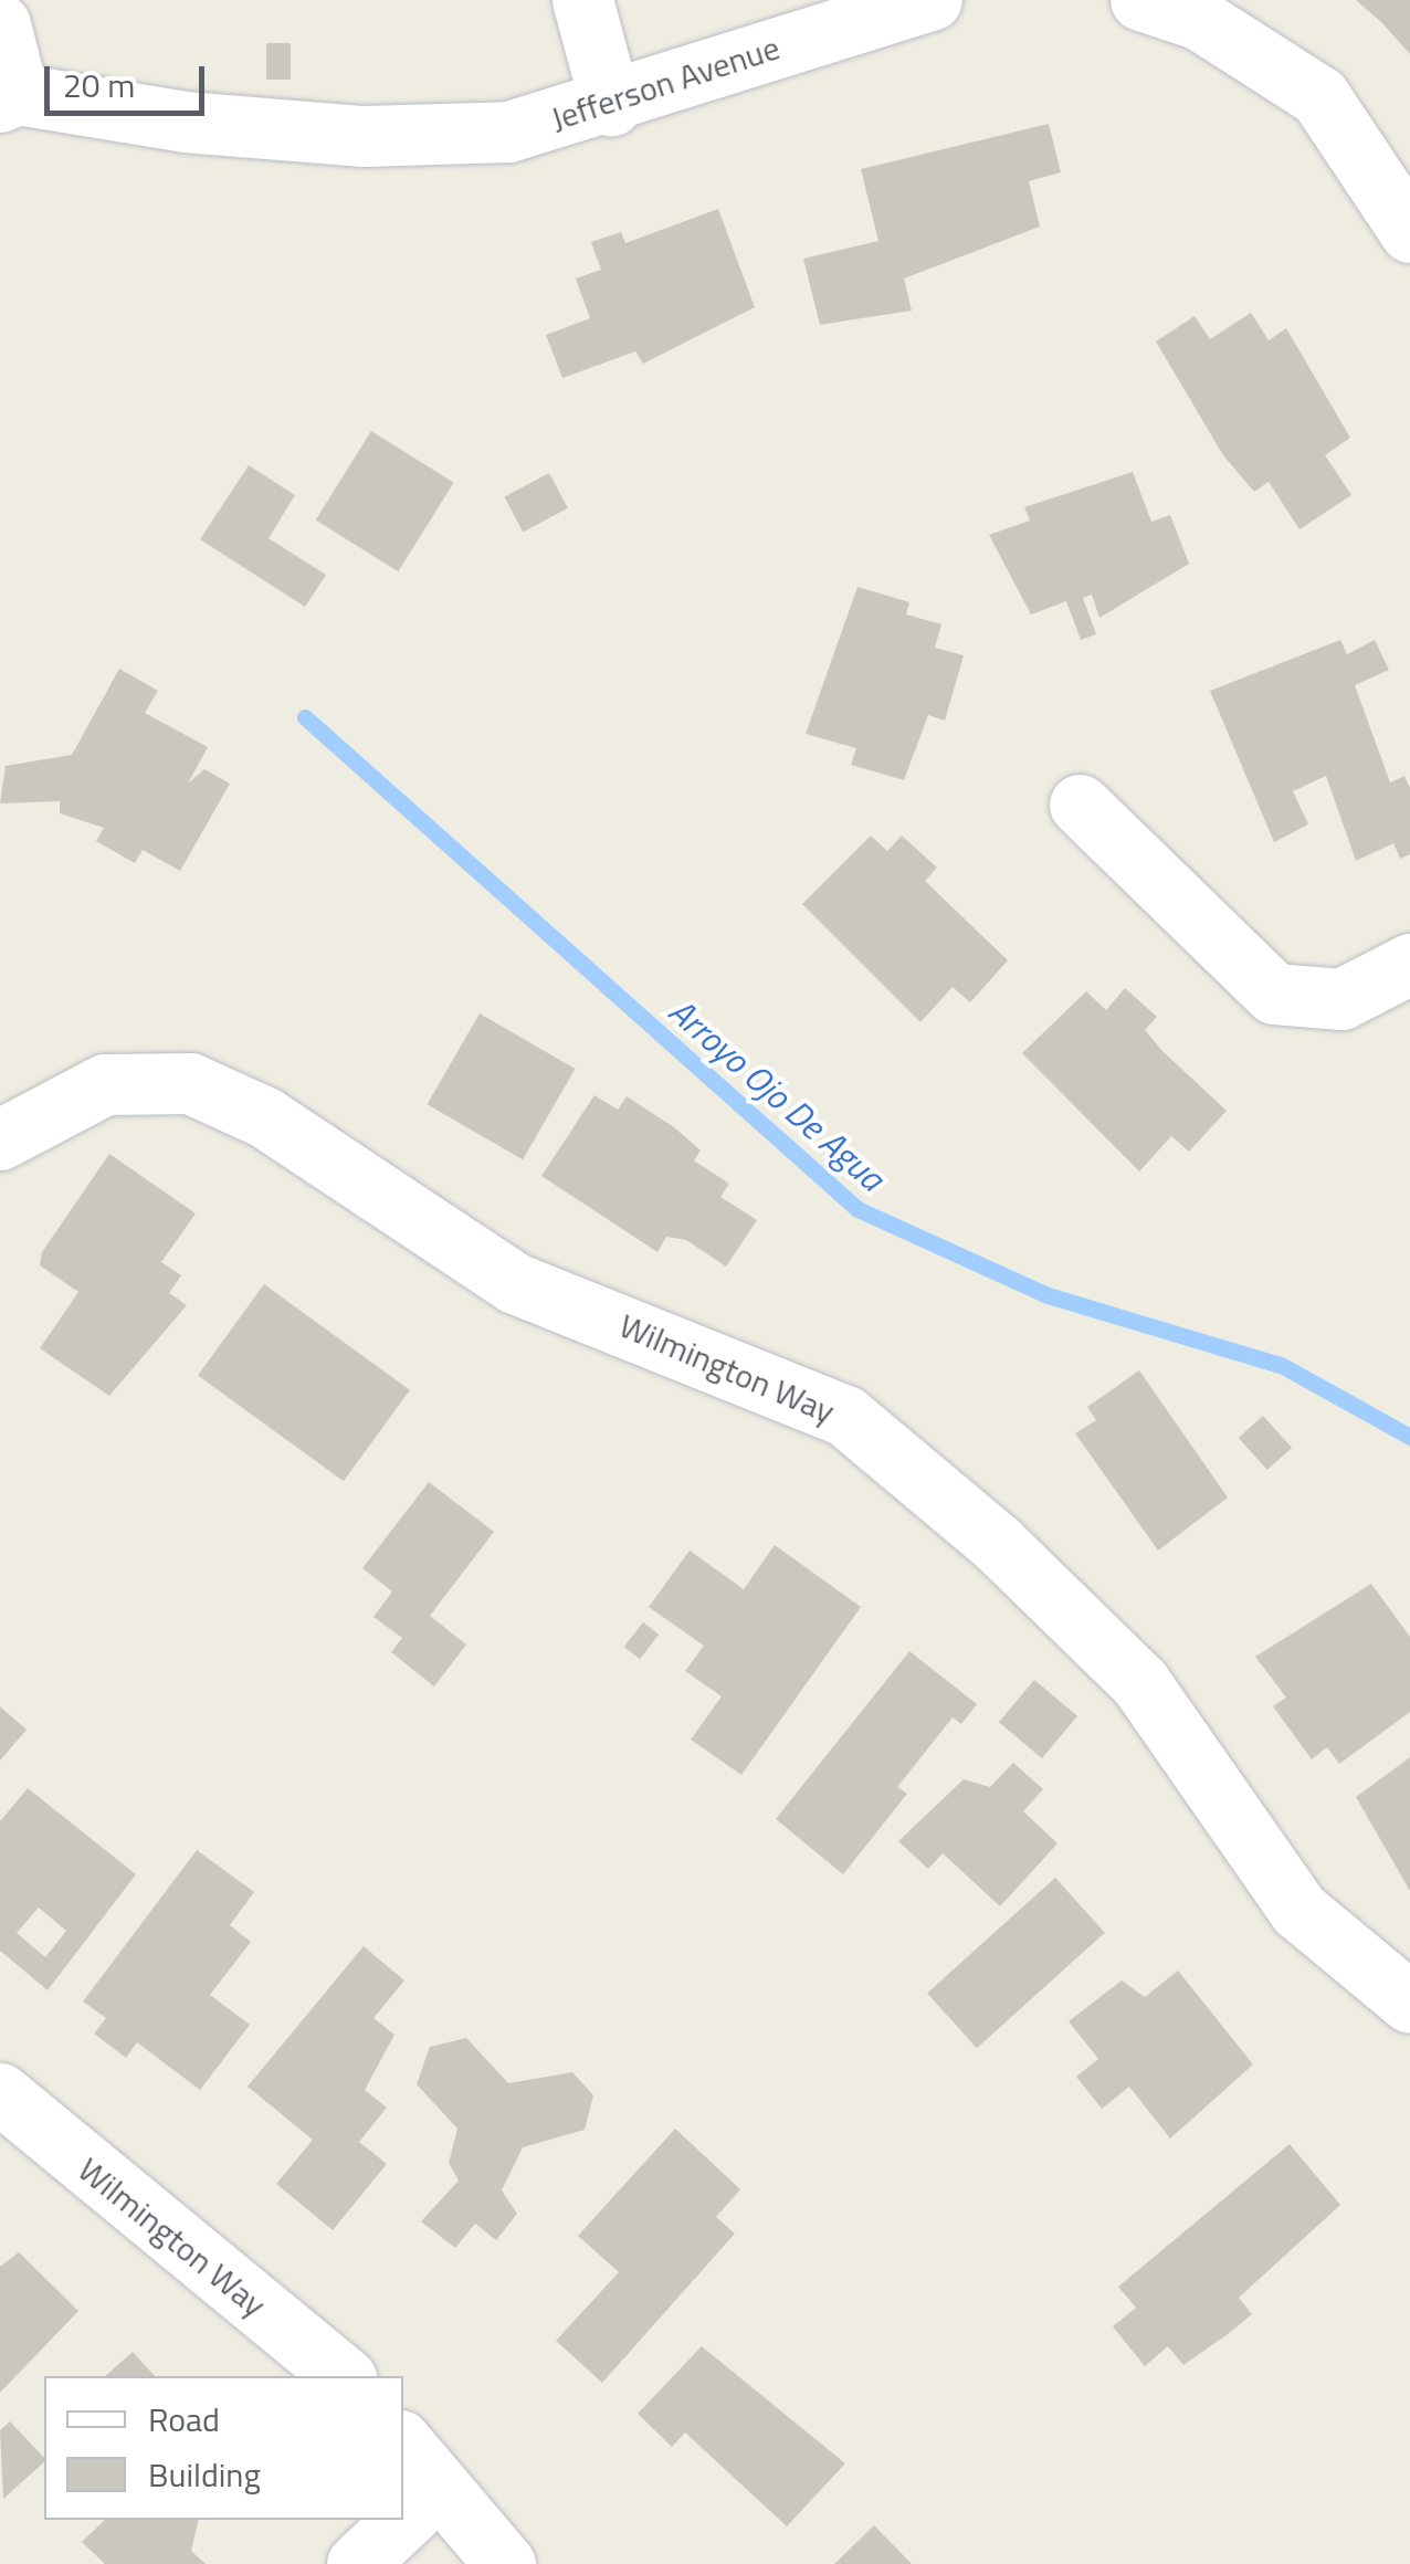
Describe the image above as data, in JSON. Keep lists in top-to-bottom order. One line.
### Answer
{"streets":{"street":["Jefferson Avenue","Wilmington Way"]},"water":["Arroyo Ojo De Agua"],"legend":["Road","Building"],"scale_bar":"20 m"}
